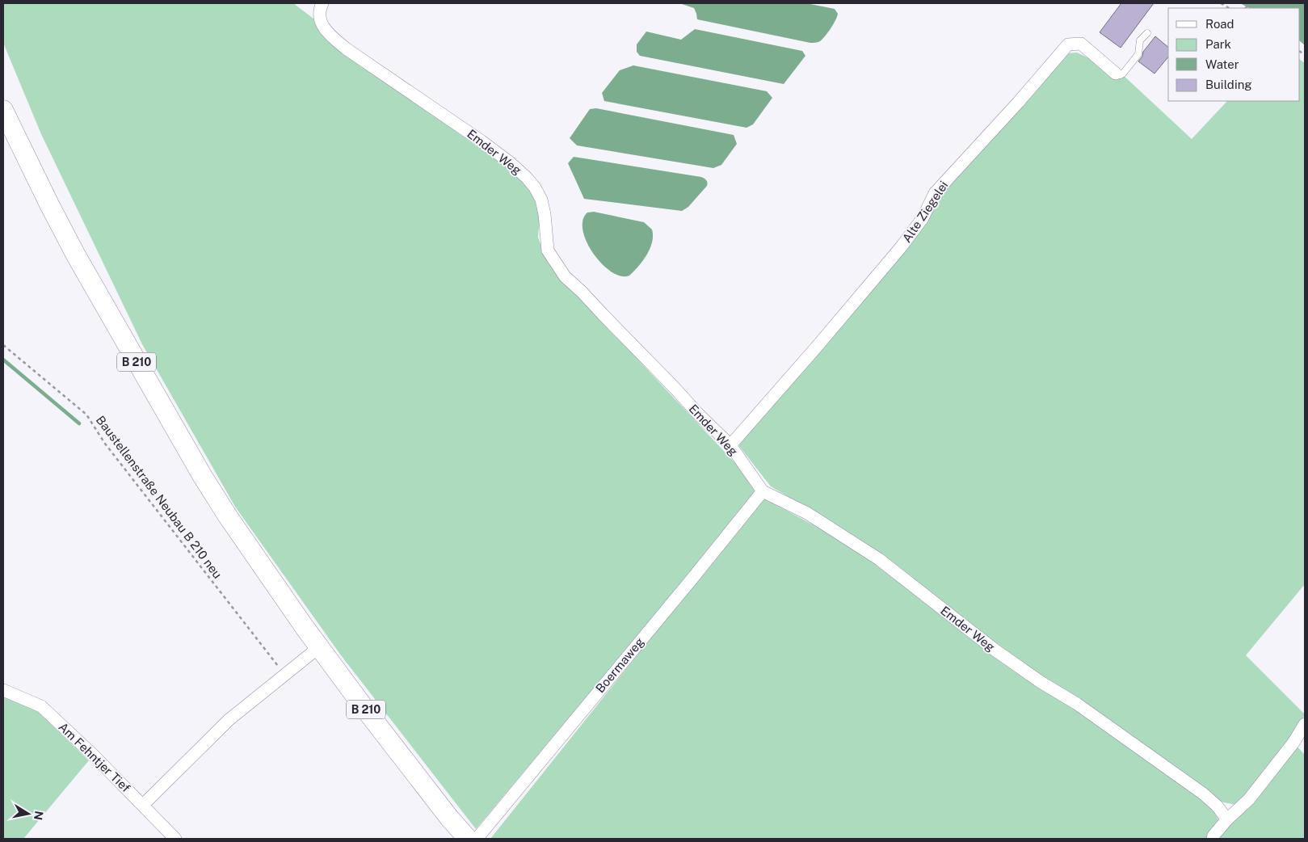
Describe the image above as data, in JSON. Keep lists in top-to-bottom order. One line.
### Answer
{"streets":{"main road":["B 210"],"street":["Emder Weg","Alte Ziegelei","Boermaweg","Am Fehntjer Tief"],"path":["Baustellenstraße Neubau B 210 neu"]},"crossings":[["Emder Weg","Alte Ziegelei"],["Emder Weg","Boermaweg"]],"legend":["Road","Park","Water","Building"],"north":"right"}
